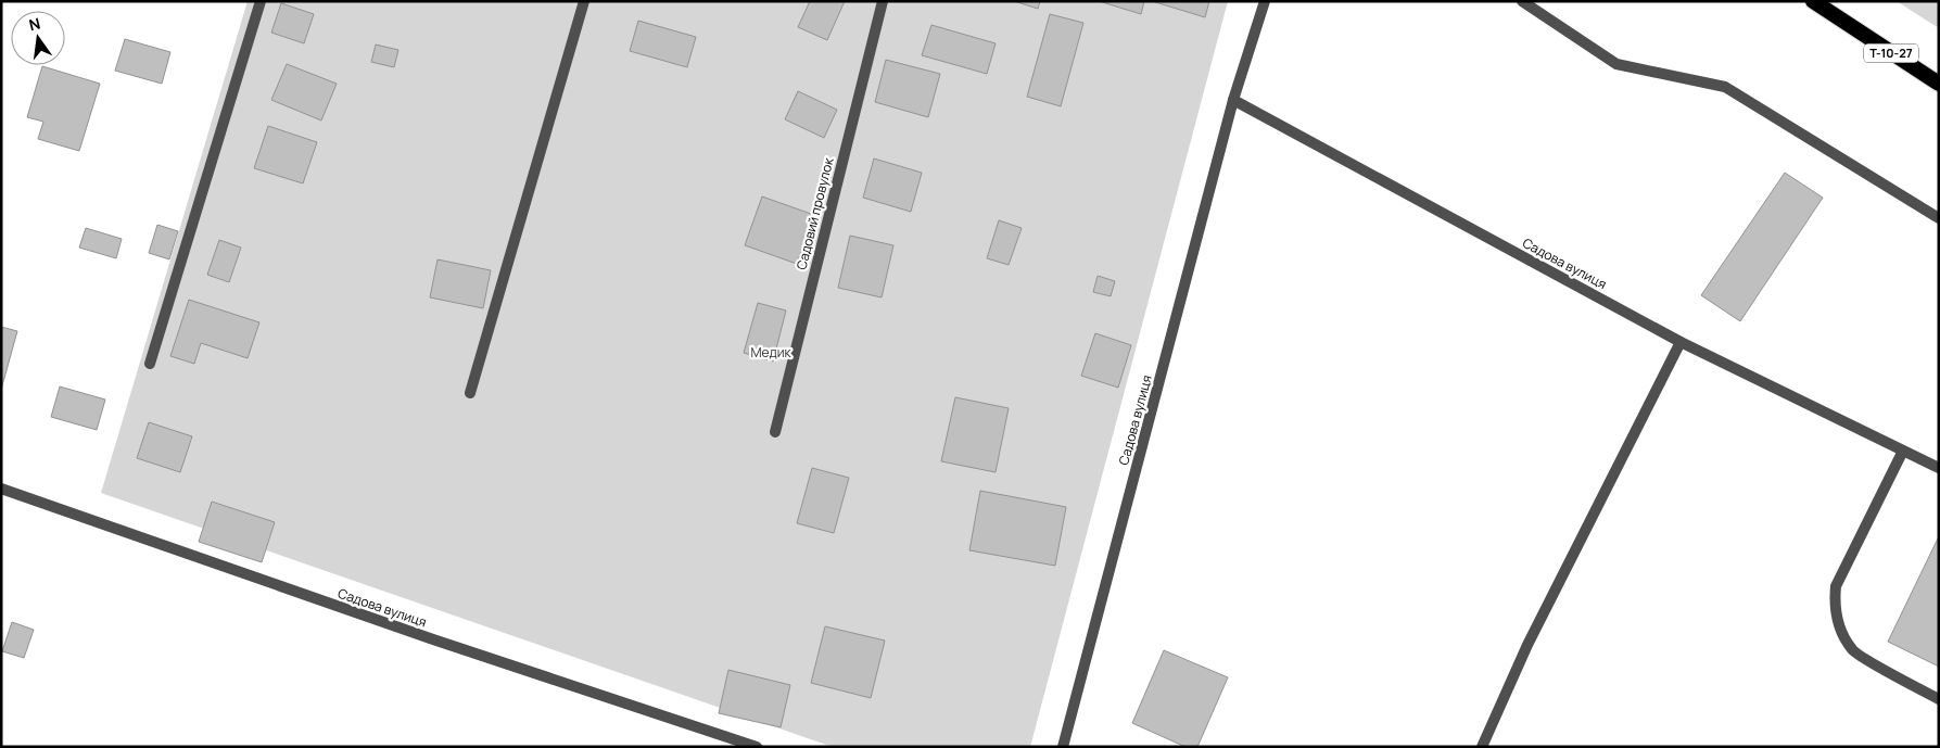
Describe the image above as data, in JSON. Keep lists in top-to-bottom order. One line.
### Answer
{"streets":{"highway":["Т-10-27"],"street":["Садовий провулок","Садова вулиця"]},"parks":["Медик"],"north":"top"}
